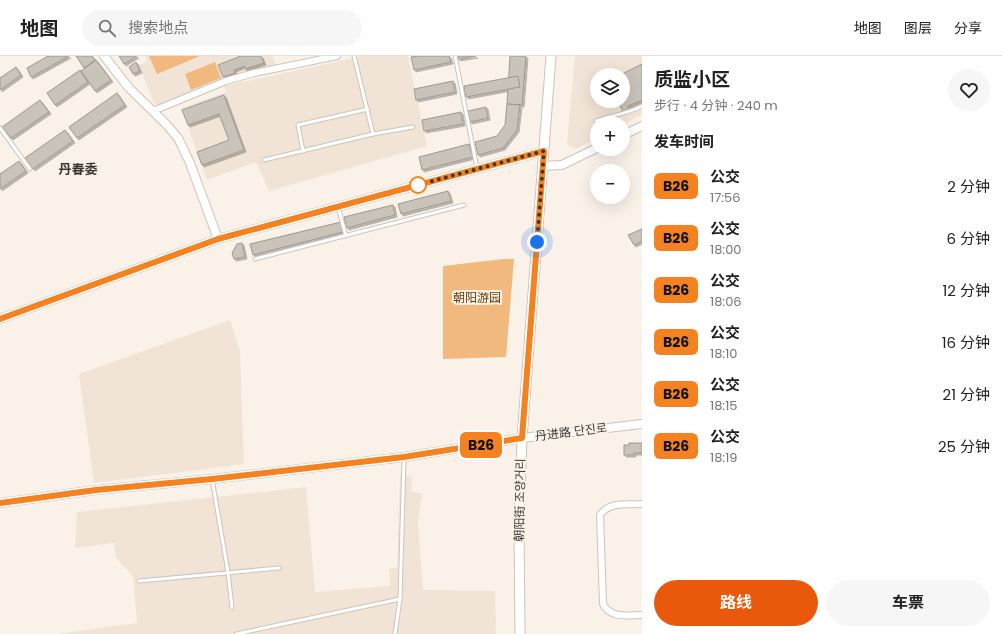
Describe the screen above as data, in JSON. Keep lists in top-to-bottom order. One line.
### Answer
{"streets":{"main road":["朝阳街 조양거리"],"street":["丹进路 단진로"]},"crossings":[["丹进路 단진로","朝阳街 조양거리"]],"districts":["丹春委"],"parks":["朝阳游园"],"lines":["bus line B26"],"page":{"header":"地图","search":"搜索地点","nav":["地图","图层","分享"],"on_map":"B26","heading":[["质监小区","步行 · 4 分钟 · 240 m"],"发车时间"],"map_buttons":["+","−"],"list":[{"mark":"B26","name":"公交","note":"17:56","value":"2 分钟"},{"mark":"B26","name":"公交","note":"18:00","value":"6 分钟"},{"mark":"B26","name":"公交","note":"18:06","value":"12 分钟"},{"mark":"B26","name":"公交","note":"18:10","value":"16 分钟"},{"mark":"B26","name":"公交","note":"18:15","value":"21 分钟"},{"mark":"B26","name":"公交","note":"18:19","value":"25 分钟"}],"buttons":["路线","车票"]}}
